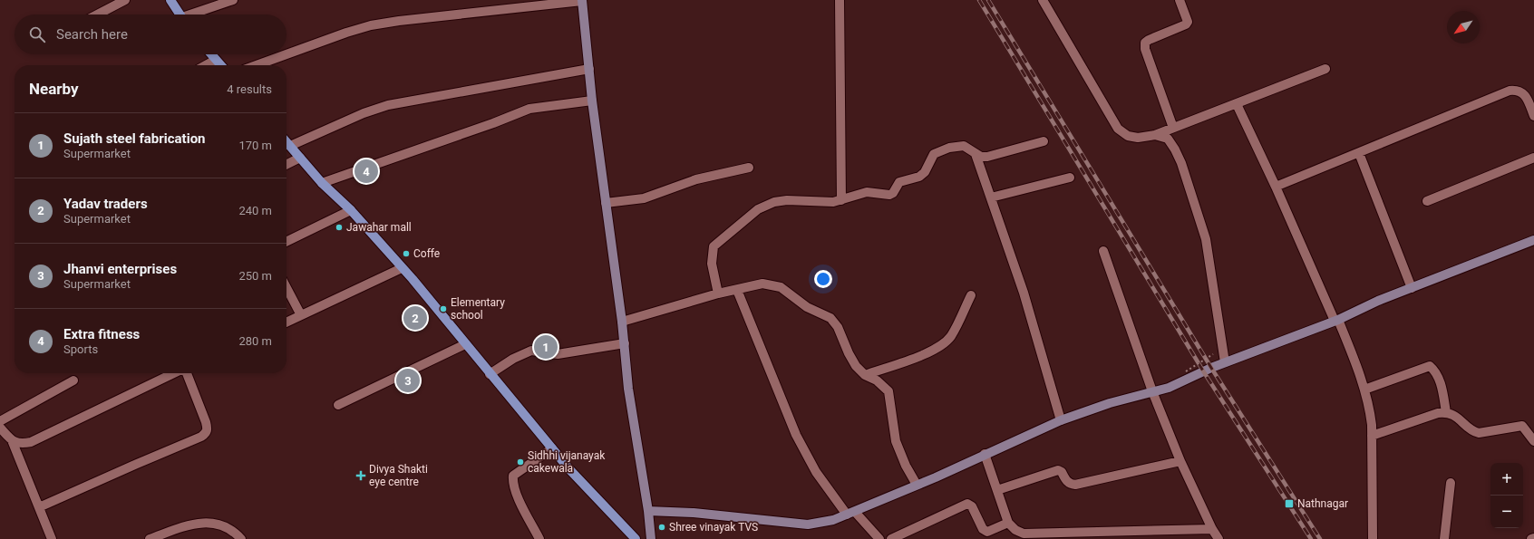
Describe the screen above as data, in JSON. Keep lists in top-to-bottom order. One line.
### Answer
{"places":{"other":["Jawahar mall","Coffe","Elementary school","Sidhhi vijanayak cakewala","Shree vinayak TVS"],"health":["Divya Shakti eye centre"],"transit":["Nathnagar"]},"north":"bottom left","page":{"search":"Search here","heading":["Nearby","4 results"],"list":[{"mark":"1","name":"Sujath steel fabrication","note":"Supermarket","value":"170 m"},{"mark":"2","name":"Yadav traders","note":"Supermarket","value":"240 m"},{"mark":"3","name":"Jhanvi enterprises","note":"Supermarket","value":"250 m"},{"mark":"4","name":"Extra fitness","note":"Sports","value":"280 m"}],"pins":["4","2","1","3"],"map_buttons":["+","−"]}}
